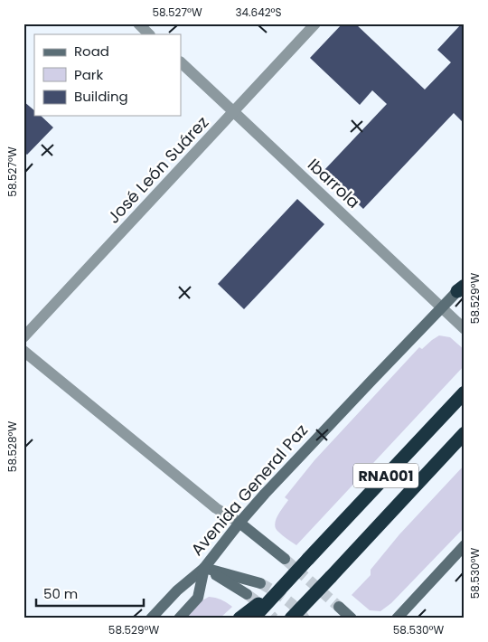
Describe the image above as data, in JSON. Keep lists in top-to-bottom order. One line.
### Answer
{"streets":{"highway":["RNA001"],"street":["José León Suárez","Ibarrola","Avenida General Paz"]},"crossings":[["José León Suárez","Ibarrola"],["Ibarrola","Avenida General Paz"]],"legend":["Road","Park","Building"],"scale_bar":"50 m","coordinates":["58.527°W","34.642°S","58.529°W","58.528°W","58.530°W"]}
